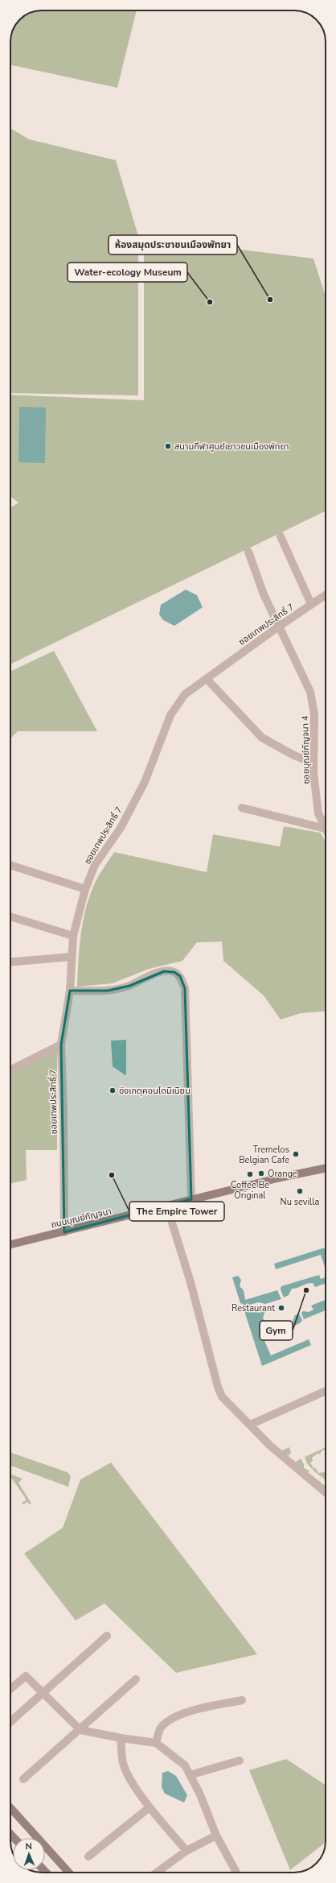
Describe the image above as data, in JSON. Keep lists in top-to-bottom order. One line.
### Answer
{"streets":{"street":["ซอยเทพประสิทธิ์ 7","ซอยบุณย์กัญจนา 4","ถนนบุณย์กัญจนา"]},"crossings":[["ซอยเทพประสิทธิ์ 7","ซอยบุณย์กัญจนา 4"],["ซอยเทพประสิทธิ์ 7","ถนนบุณย์กัญจนา"]],"places":["ห้องสมุดประชาชนเมืองพัทยา","Water-ecology Museum","สนามกีฬาศูนย์เยาวชนเมืองพัทยา","อังเกตุคอนโดมิเนียม","Tremelos Belgian Cafe","Orange","Coffee Be Original","The Empire Tower","Nu sevilla","Gym","Restaurant"],"north":"top"}
